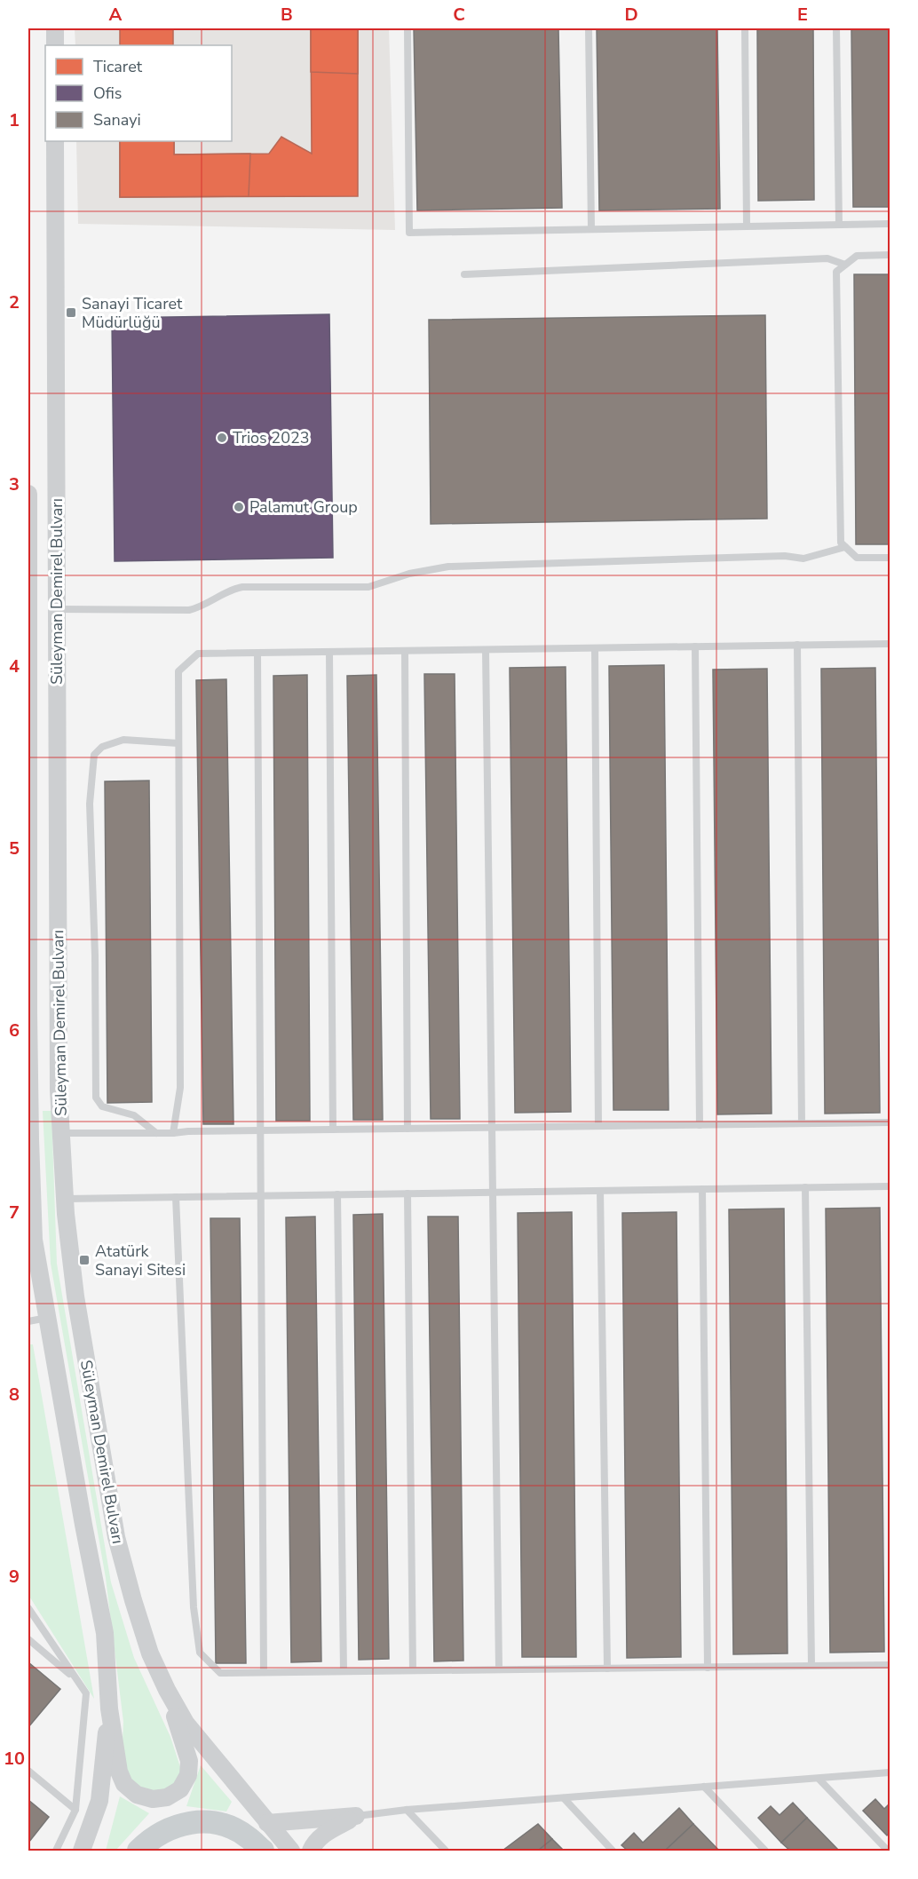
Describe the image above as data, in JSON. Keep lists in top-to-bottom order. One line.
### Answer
{"streets":{"street":["Süleyman Demirel Bulvarı"]},"places":{"transit":["Sanayi Ticaret Müdürlüğü","Atatürk Sanayi Sitesi"],"other":["Trios 2023","Palamut Group"]},"legend":["Ticaret","Ofis","Sanayi"],"grid":{"columns":["A","B","C","D","E"],"rows":["1","2","3","4","5","6","7","8","9","10"]}}
